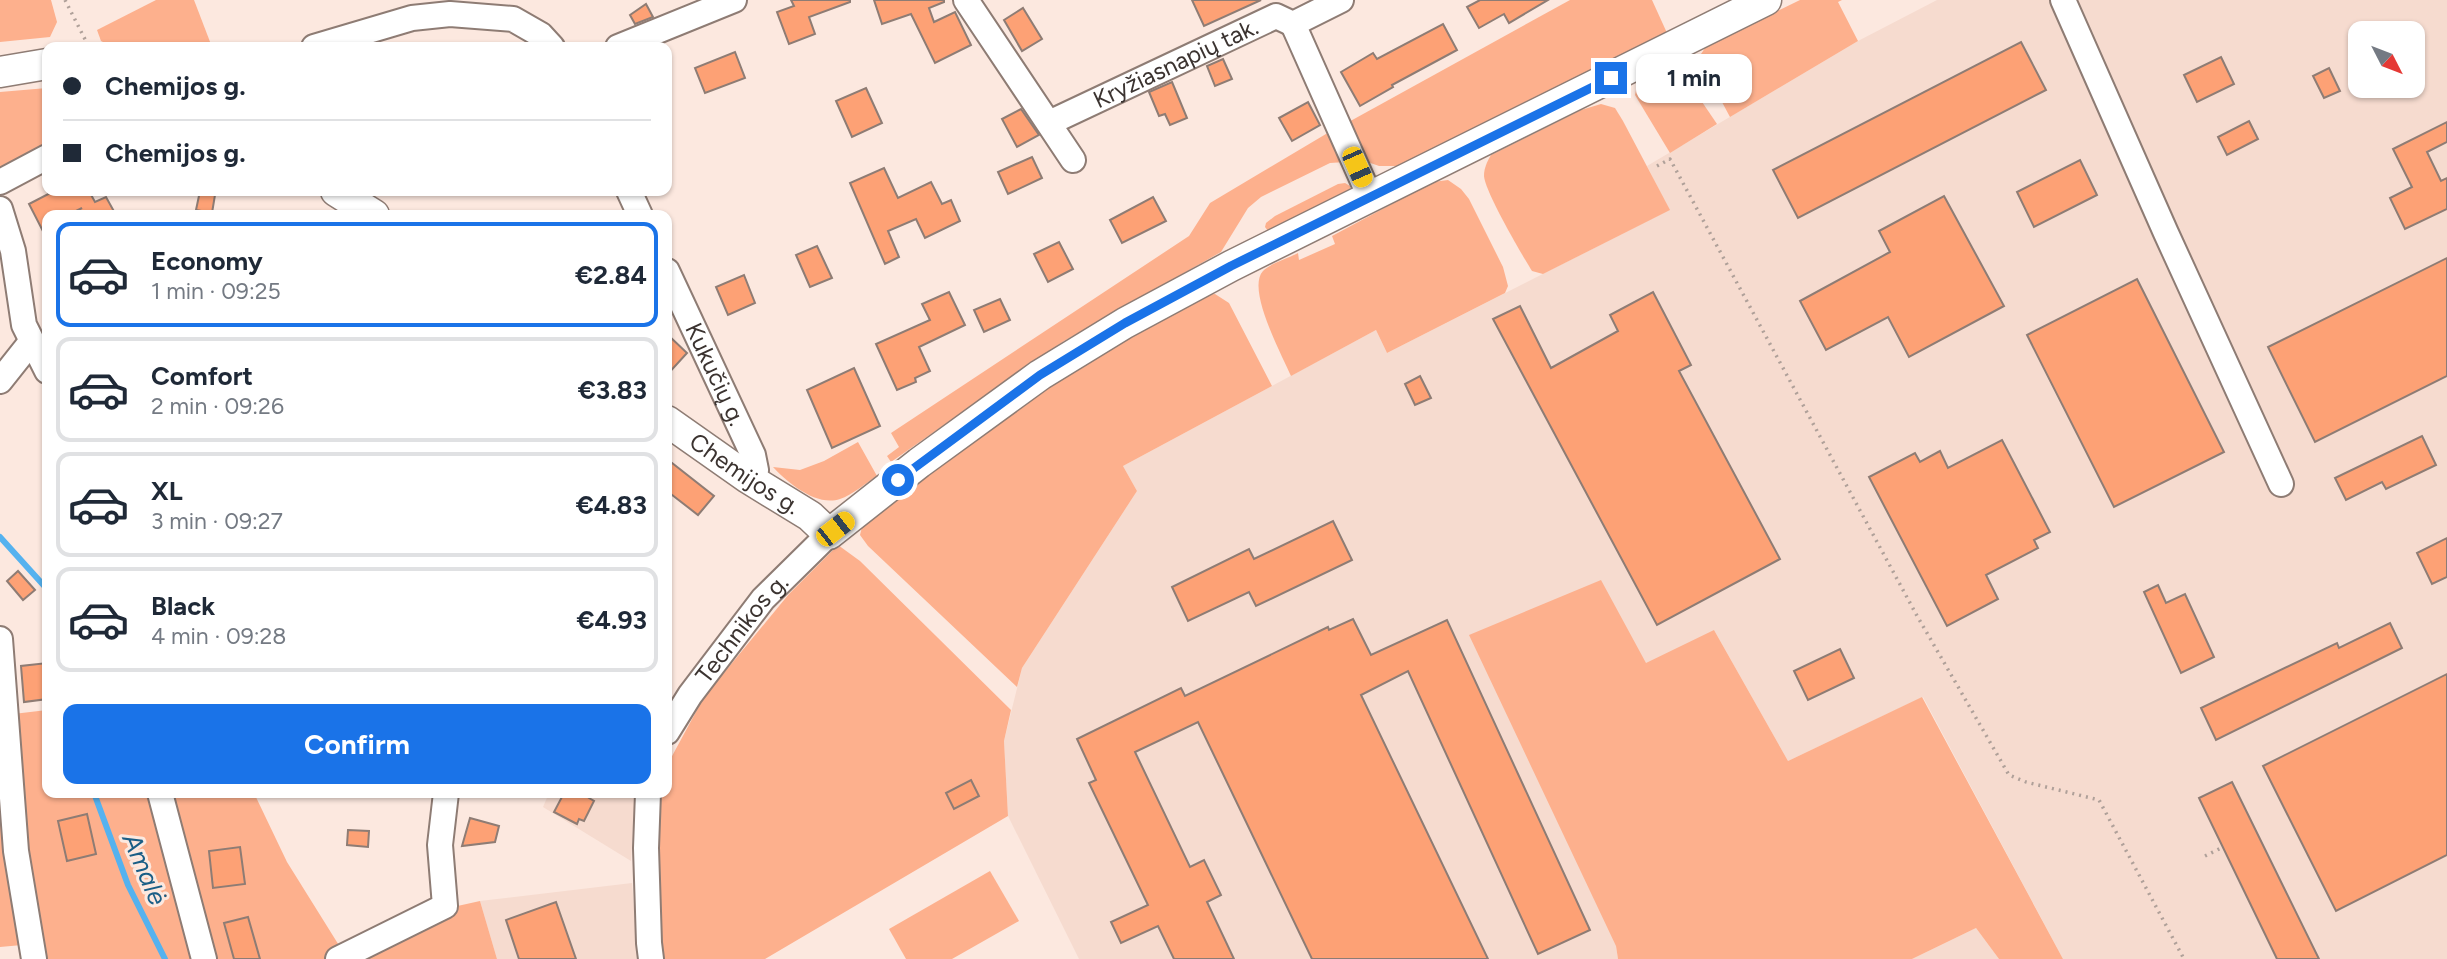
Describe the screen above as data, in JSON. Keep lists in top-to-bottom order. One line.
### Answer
{"streets":{"main road":["Chemijos g."],"street":["Kryžiasnapių tak.","Kukučių g.","Technikos g."]},"crossings":[["Kukučių g.","Chemijos g."],["Chemijos g.","Technikos g."]],"water":["Amalė"],"north":"bottom right","page":{"banner":["Chemijos g.","Chemijos g."],"bubble":"1 min","list":[{"name":"Economy","note":"1 min · 09:25","value":"€2.84"},{"name":"Comfort","note":"2 min · 09:26","value":"€3.83"},{"name":"XL","note":"3 min · 09:27","value":"€4.83"},{"name":"Black","note":"4 min · 09:28","value":"€4.93"}],"buttons":"Confirm"}}
